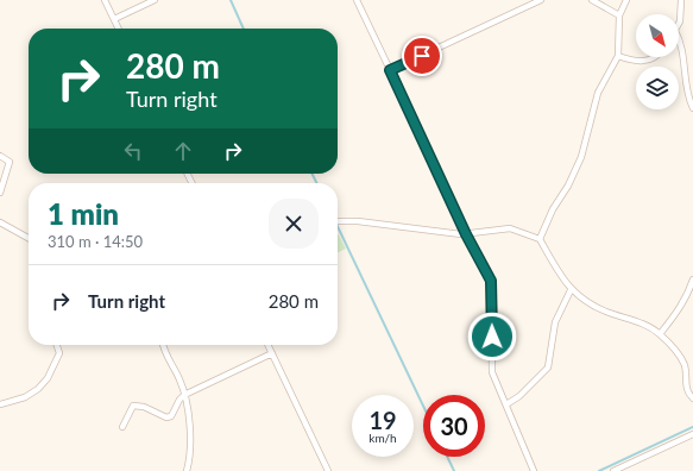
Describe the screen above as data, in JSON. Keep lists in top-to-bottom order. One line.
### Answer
{"north":"bottom right","page":{"turn":["280 m","Turn right"],"heading":["1 min","310 m · 14:50"],"list":[{"name":"Turn right","value":"280 m"}],"speed":"19 km/h","limit":"30"}}
